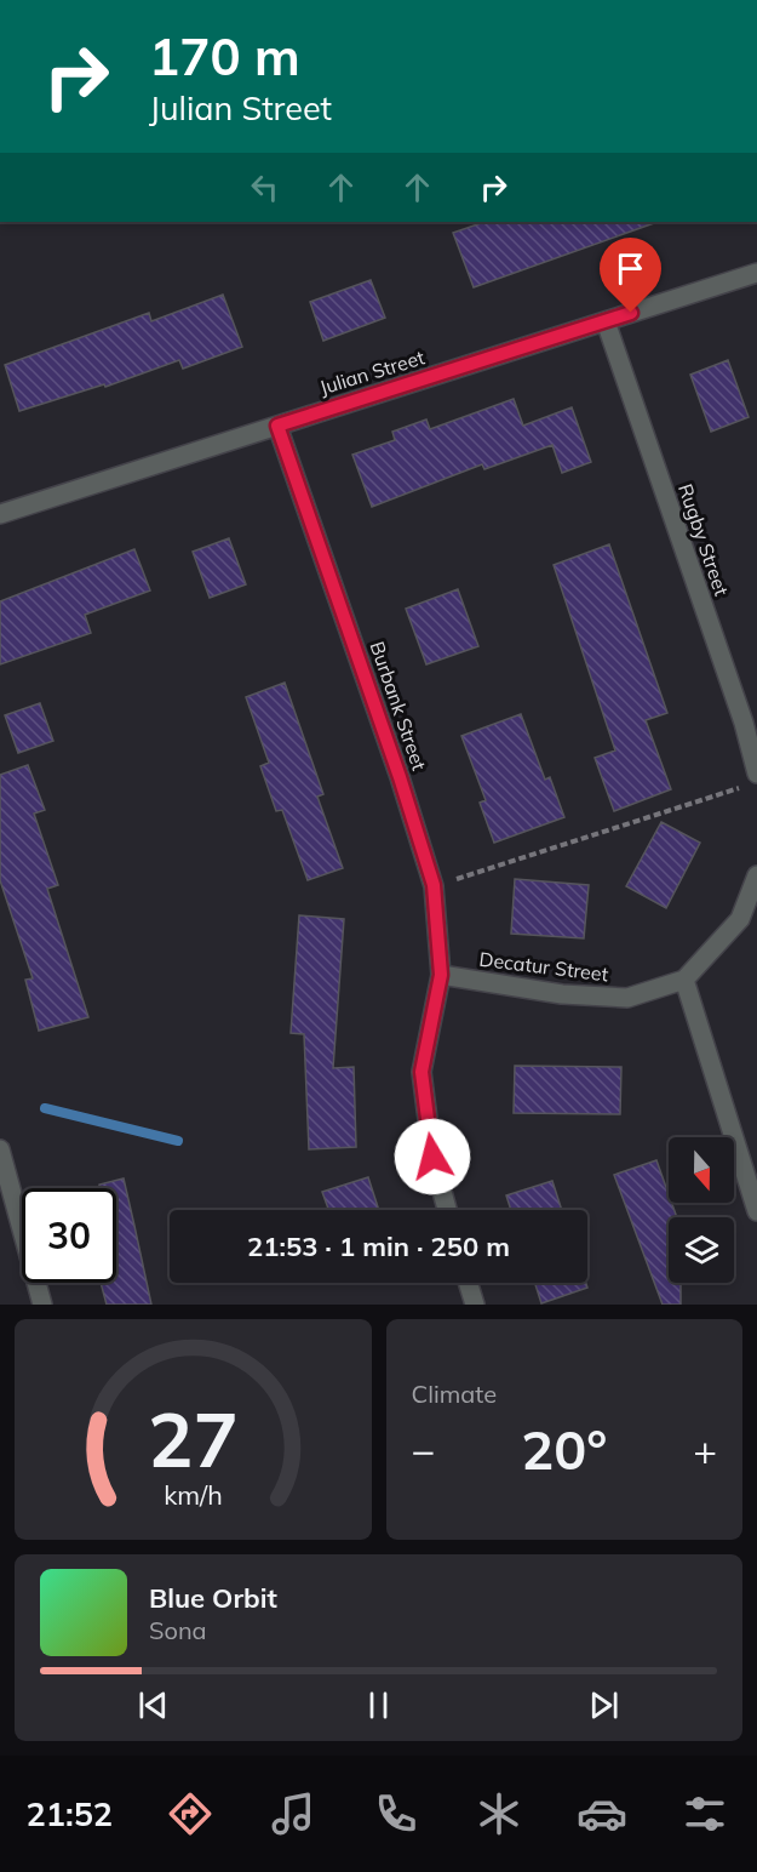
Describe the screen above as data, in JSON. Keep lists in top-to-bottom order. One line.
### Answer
{"streets":{"street":["Julian Street","Rugby Street","Burbank Street","Decatur Street"]},"crossings":[["Julian Street","Rugby Street"],["Julian Street","Burbank Street"],["Burbank Street","Decatur Street"]],"north":"bottom","page":{"turn":["170 m","Julian Street"],"limit":"30","trip":"21:53 · 1 min · 250 m","tile":"Climate","heat":["−","20°","+"],"song":["Blue Orbit","Sona"],"tabs":"21:52","gauge":["27","km/h"]}}
